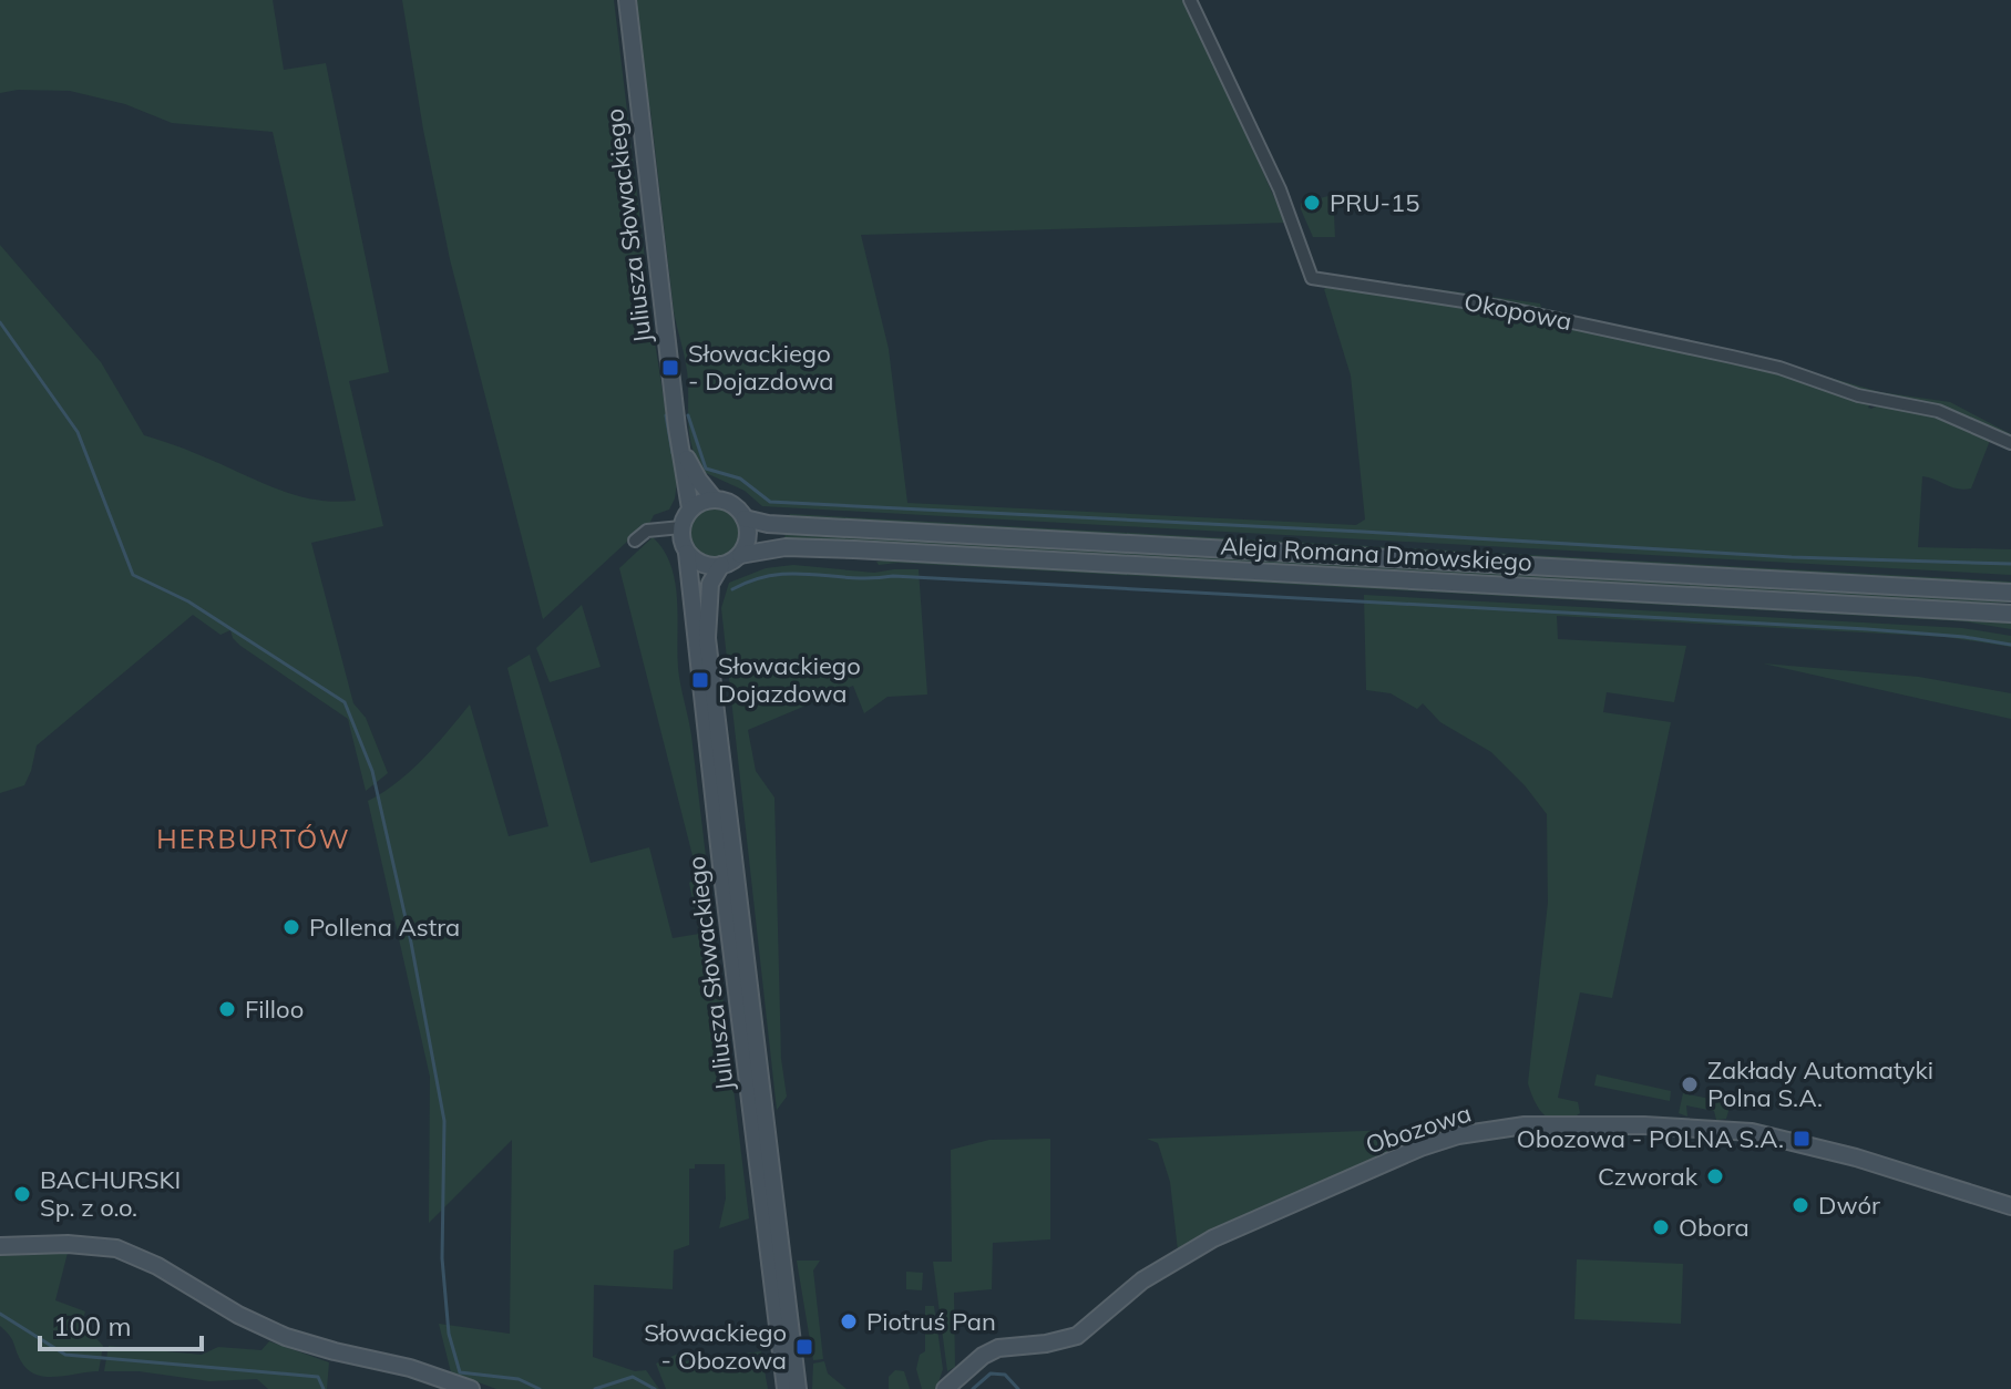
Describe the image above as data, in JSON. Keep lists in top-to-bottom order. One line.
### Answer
{"streets":{"main road":["Juliusza Słowackiego","Aleja Romana Dmowskiego","Obozowa"],"street":["Okopowa"]},"crossings":[["Juliusza Słowackiego","Aleja Romana Dmowskiego"]],"districts":["HERBURTÓW"],"places":{"other":["PRU-15","Pollena Astra","Filloo","Zakłady Automatyki Polna S.A.","Czworak","BACHURSKI Sp. z o.o.","Dwór","Obora","Piotruś Pan"],"transit":["Słowackiego - Dojazdowa","Słowackiego Dojazdowa","Obozowa - POLNA S.A.","Słowackiego - Obozowa"]},"scale_bar":"100 m"}
